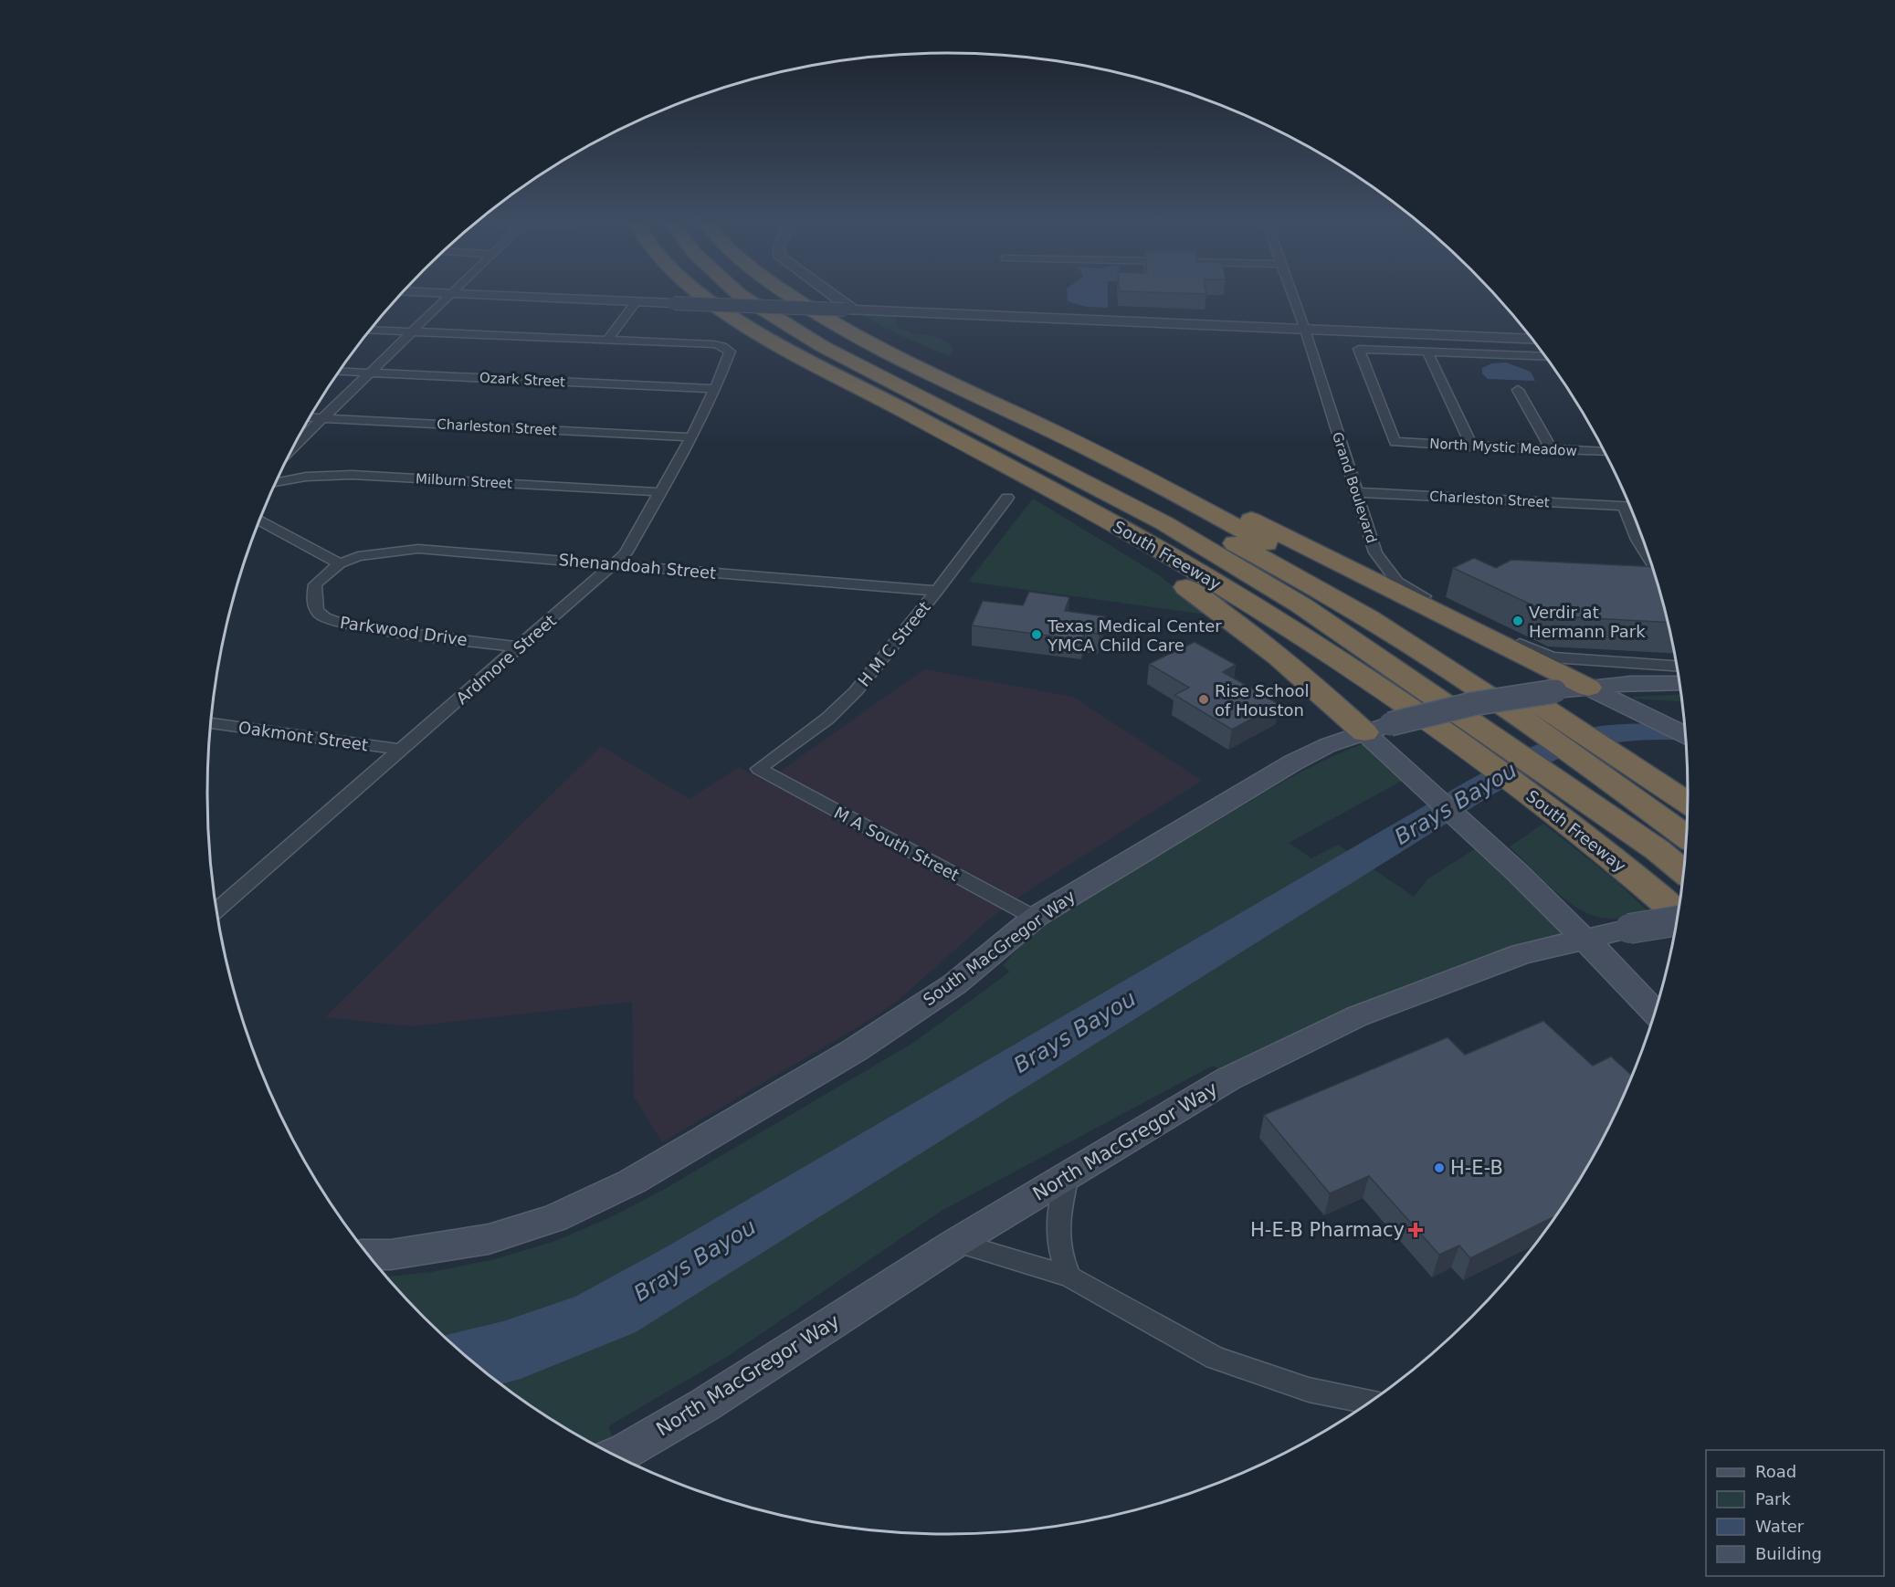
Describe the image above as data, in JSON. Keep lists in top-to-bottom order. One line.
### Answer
{"streets":{"highway":["South Freeway"],"main road":["South MacGregor Way","North MacGregor Way"],"street":["Ozark Street","Charleston Street","North Mystic Meadow","Milburn Street","Grand Boulevard","Shenandoah Street","Parkwood Drive","H M C Street","Ardmore Street","Oakmont Street","M A South Street"]},"crossings":[["Ozark Street","Ardmore Street"],["Charleston Street","Grand Boulevard"],["Charleston Street","Ardmore Street"],["Milburn Street","Ardmore Street"],["Shenandoah Street","Parkwood Drive"],["Shenandoah Street","H M C Street"],["Shenandoah Street","Ardmore Street"],["Parkwood Drive","Ardmore Street"],["H M C Street","M A South Street"],["Ardmore Street","Oakmont Street"],["M A South Street","South MacGregor Way"]],"water":["Brays Bayou"],"places":{"other":["Verdir at Hermann Park","Texas Medical Center YMCA Child Care","Rise School of Houston","H-E-B"],"health":["H-E-B Pharmacy"]},"legend":["Road","Park","Water","Building"]}
